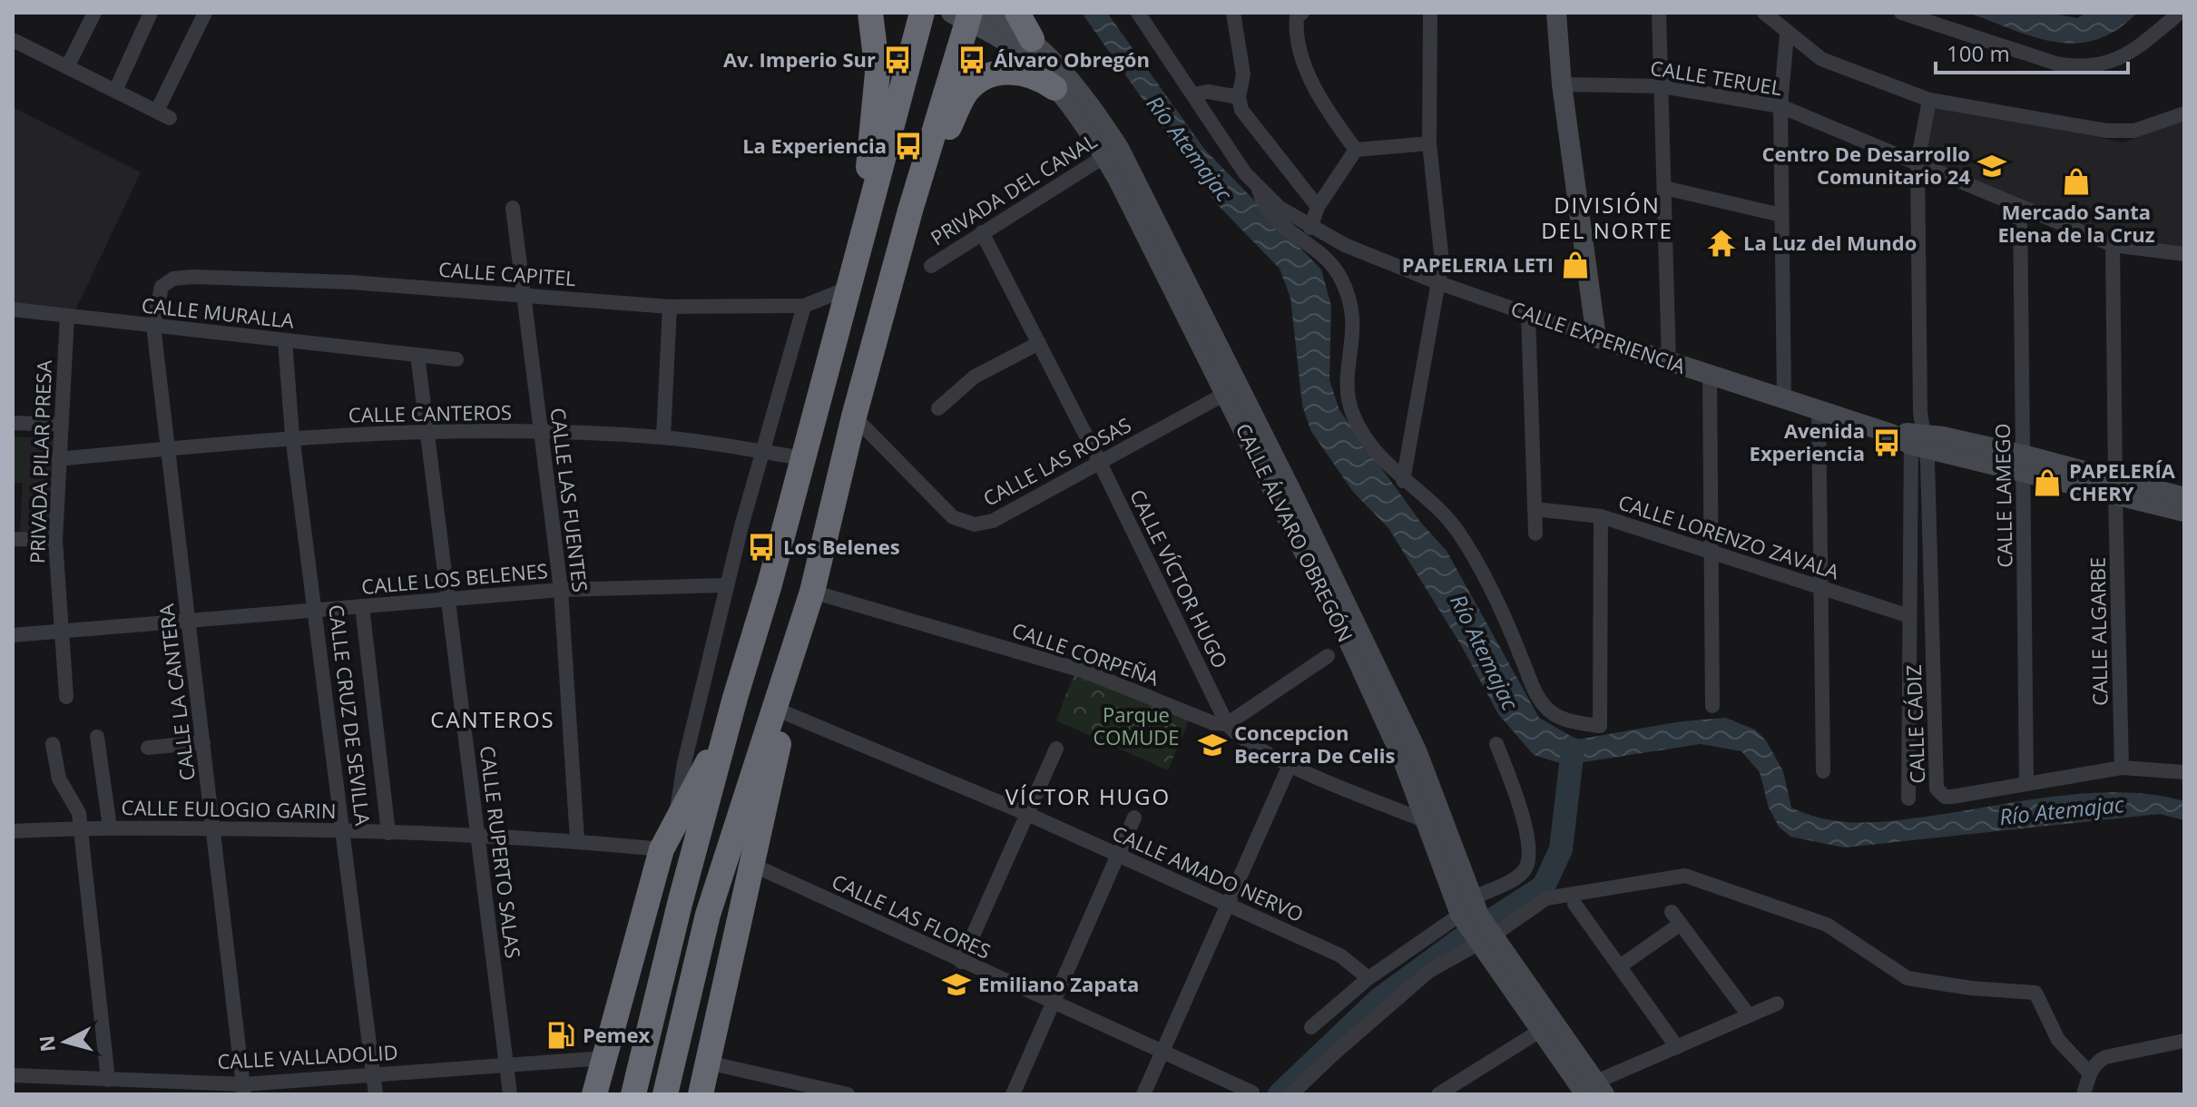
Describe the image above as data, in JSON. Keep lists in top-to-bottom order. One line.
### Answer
{"streets":{"street":["CALLE TERUEL","PRIVADA DEL CANAL","CALLE CAPITEL","CALLE MURALLA","CALLE EXPERIENCIA","CALLE CANTEROS","PRIVADA PILAR PRESA","CALLE LAS ROSAS","CALLE LAMEGO","CALLE LAS FUENTES","CALLE ÁLVARO OBREGÓN","CALLE LORENZO ZAVALA","CALLE LOS BELENES","CALLE VÍCTOR HUGO","CALLE ALGARBE","CALLE CORPEÑA","CALLE LA CANTERA","CALLE CRUZ DE SEVILLA","CALLE CÁDIZ","CALLE EULOGIO GARIN","CALLE RUPERTO SALAS","CALLE AMADO NERVO","CALLE LAS FLORES","CALLE VALLADOLID"]},"crossings":[["CALLE TERUEL","CALLE LAMEGO"],["CALLE TERUEL","CALLE ALGARBE"],["PRIVADA DEL CANAL","CALLE ÁLVARO OBREGÓN"],["PRIVADA DEL CANAL","CALLE VÍCTOR HUGO"],["CALLE CAPITEL","CALLE LAS FUENTES"],["CALLE CAPITEL","CALLE LA CANTERA"],["CALLE MURALLA","PRIVADA PILAR PRESA"],["CALLE MURALLA","CALLE LA CANTERA"],["CALLE MURALLA","CALLE CRUZ DE SEVILLA"],["CALLE MURALLA","CALLE RUPERTO SALAS"],["CALLE EXPERIENCIA","CALLE LAMEGO"],["CALLE EXPERIENCIA","CALLE ALGARBE"],["CALLE EXPERIENCIA","CALLE CÁDIZ"],["CALLE CANTEROS","PRIVADA PILAR PRESA"],["CALLE CANTEROS","CALLE LAS FUENTES"],["CALLE CANTEROS","CALLE LA CANTERA"],["CALLE CANTEROS","CALLE CRUZ DE SEVILLA"],["CALLE CANTEROS","CALLE RUPERTO SALAS"],["PRIVADA PILAR PRESA","CALLE LOS BELENES"],["CALLE LAS ROSAS","CALLE ÁLVARO OBREGÓN"],["CALLE LAS ROSAS","CALLE VÍCTOR HUGO"],["CALLE LAMEGO","CALLE CÁDIZ"],["CALLE LAS FUENTES","CALLE LOS BELENES"],["CALLE LAS FUENTES","CALLE EULOGIO GARIN"],["CALLE ÁLVARO OBREGÓN","CALLE VÍCTOR HUGO"],["CALLE LOS BELENES","CALLE LA CANTERA"],["CALLE LOS BELENES","CALLE CRUZ DE SEVILLA"],["CALLE LOS BELENES","CALLE RUPERTO SALAS"],["CALLE VÍCTOR HUGO","CALLE CORPEÑA"],["CALLE ALGARBE","CALLE CÁDIZ"],["CALLE LA CANTERA","CALLE EULOGIO GARIN"],["CALLE LA CANTERA","CALLE VALLADOLID"],["CALLE CRUZ DE SEVILLA","CALLE EULOGIO GARIN"],["CALLE CRUZ DE SEVILLA","CALLE VALLADOLID"],["CALLE EULOGIO GARIN","CALLE RUPERTO SALAS"],["CALLE RUPERTO SALAS","CALLE VALLADOLID"]],"districts":["DIVISIÓN DEL NORTE","CANTEROS","VÍCTOR HUGO"],"water":["Río Atemajac"],"parks":["Parque COMUDE"],"places":{"bus stop":["Av. Imperio Sur","Álvaro Obregón","La Experiencia","Avenida Experiencia","Los Belenes"],"school or university":["Centro De Desarrollo Comunitario 24","Concepcion Becerra De Celis","Emiliano Zapata"],"shop":["Mercado Santa Elena de la Cruz","PAPELERIA LETI","PAPELERÍA CHERY"],"temple":["La Luz del Mundo"],"fuel station":["Pemex"]},"scale_bar":"100 m","north":"left"}
